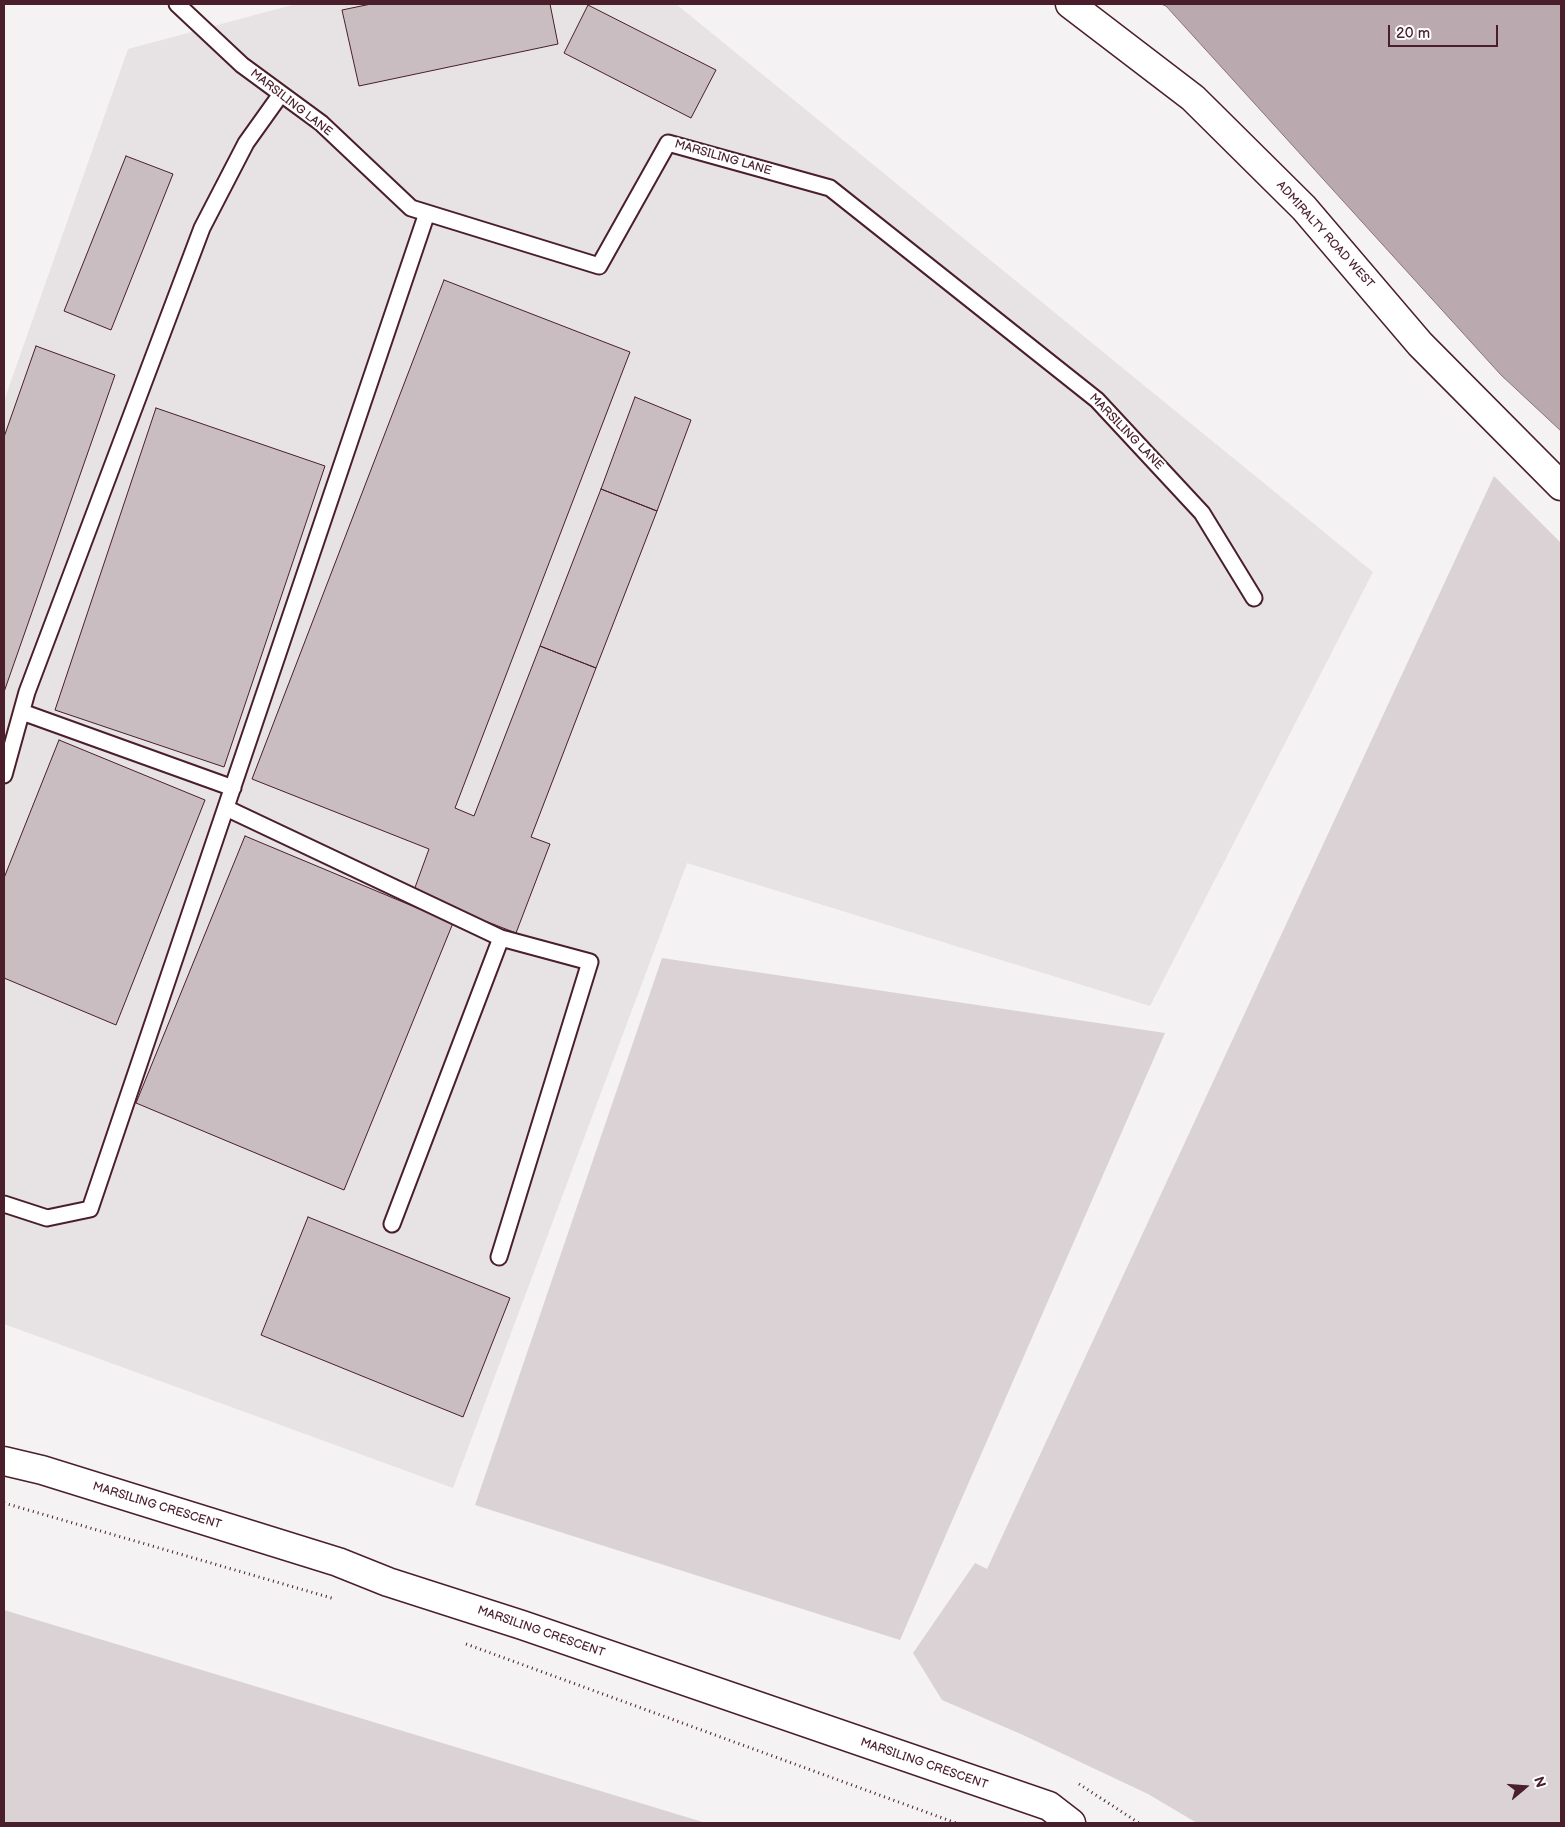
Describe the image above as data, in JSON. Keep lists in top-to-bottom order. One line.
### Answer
{"streets":{"street":["ADMIRALTY ROAD WEST","MARSILING CRESCENT"],"lane":["MARSILING LANE"]},"scale_bar":"20 m","north":"right"}
